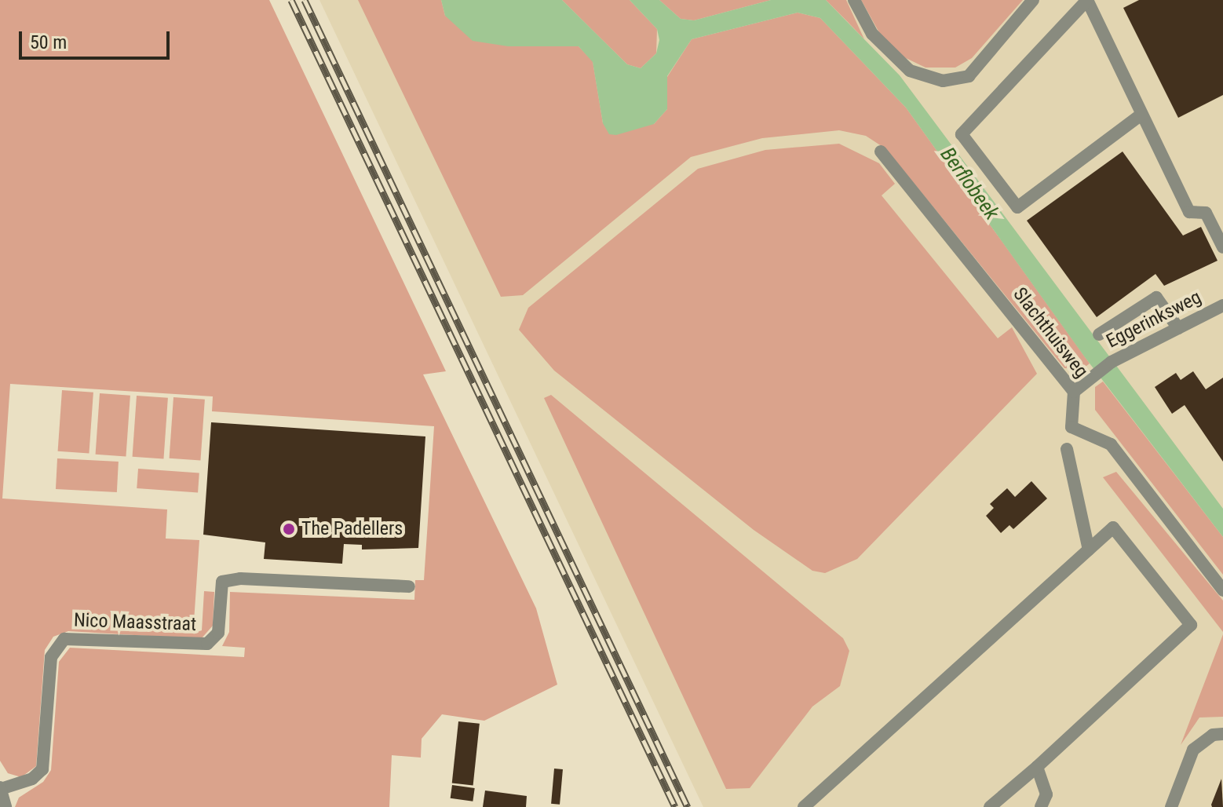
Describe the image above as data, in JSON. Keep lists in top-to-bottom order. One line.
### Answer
{"streets":{"street":["Eggerinksweg","Slachthuisweg","Nico Maasstraat"]},"crossings":[["Eggerinksweg","Slachthuisweg"]],"water":["Berflobeek"],"places":["The Padellers"],"scale_bar":"50 m"}
